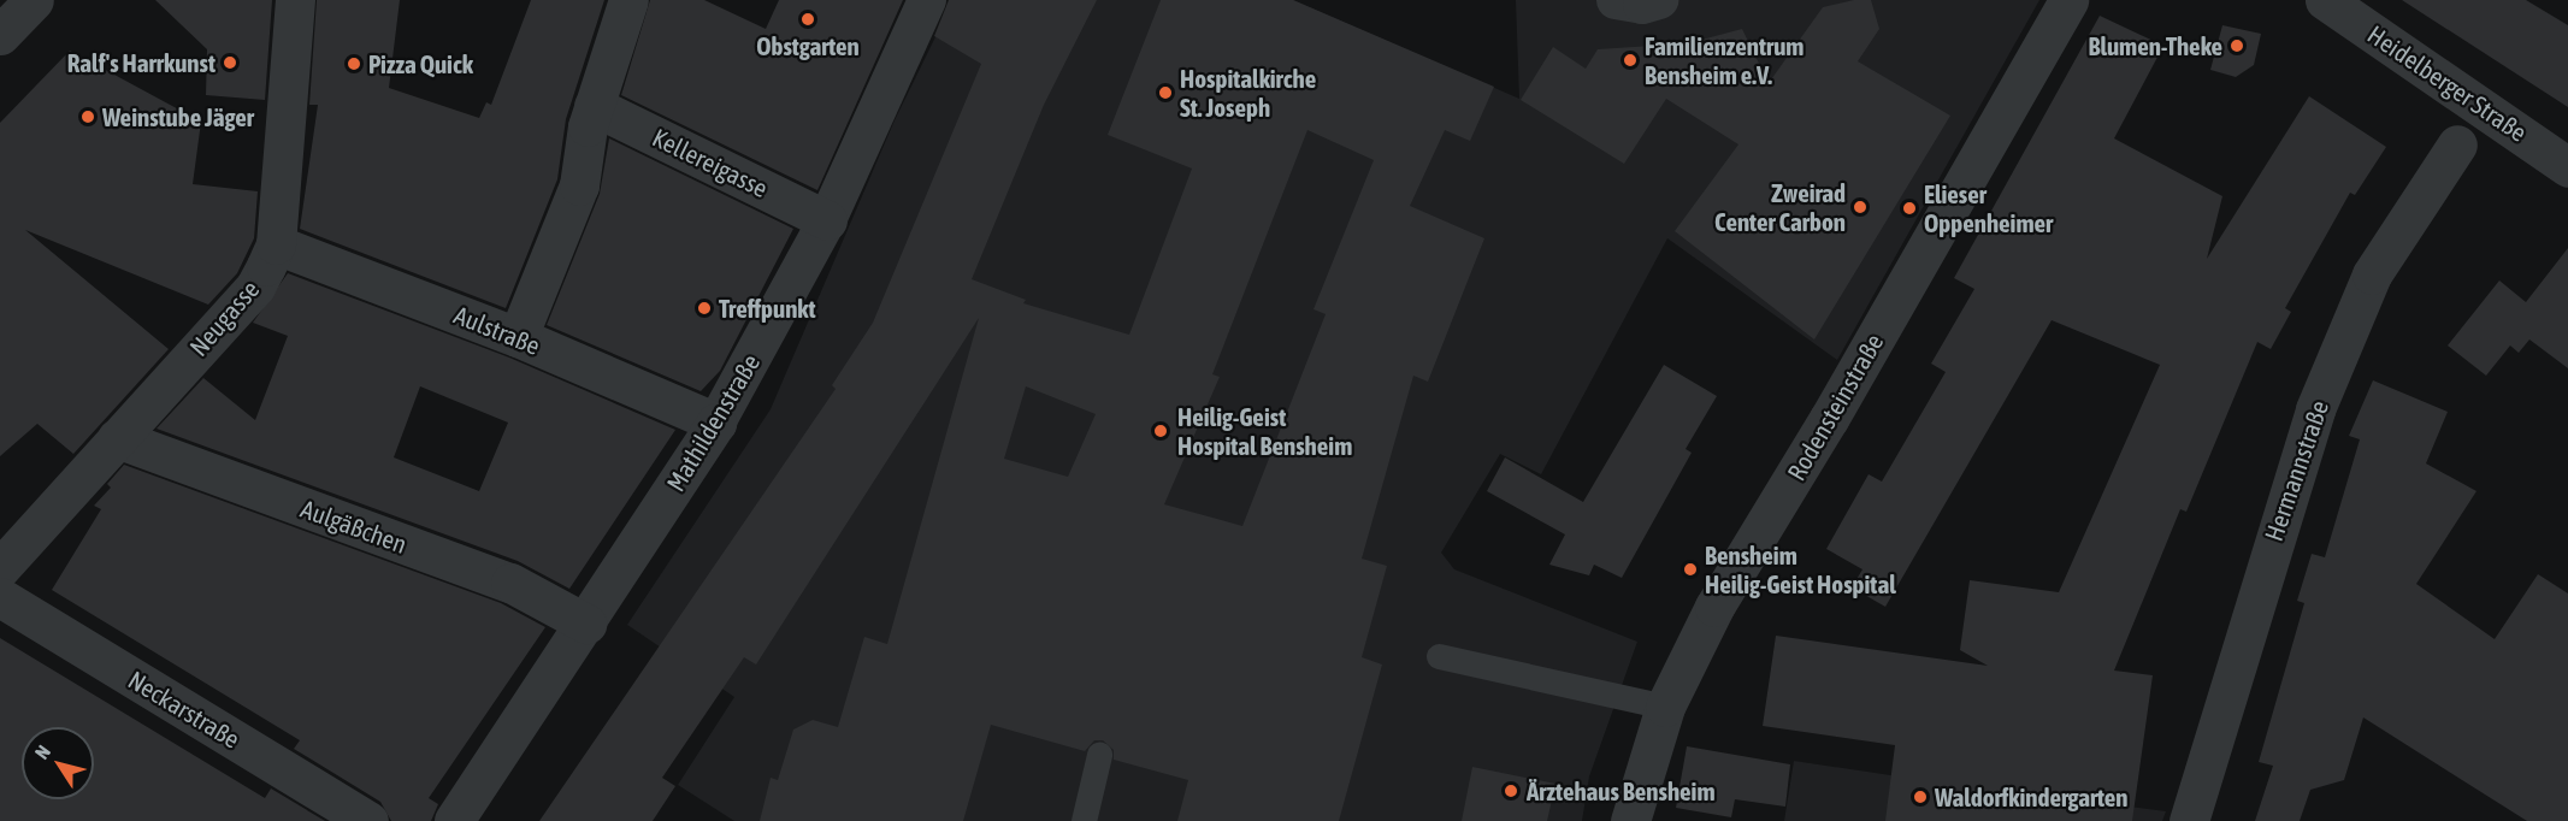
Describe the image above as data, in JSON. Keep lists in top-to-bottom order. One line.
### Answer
{"streets":{"street":["Heidelberger Straße","Kellereigasse","Neugasse","Aulstraße","Rodensteinstraße","Mathildenstraße","Hermannstraße","Aulgäßchen","Neckarstraße"]},"crossings":[["Kellereigasse","Mathildenstraße"],["Neugasse","Aulstraße"],["Neugasse","Aulgäßchen"],["Aulstraße","Mathildenstraße"],["Mathildenstraße","Aulgäßchen"]],"places":["Obstgarten","Blumen-Theke","Familienzentrum Bensheim e.V.","Ralf's Harrkunst","Pizza Quick","Hospitalkirche St. Joseph","Weinstube Jäger","Zweirad Center Carbon","Elieser Oppenheimer","Treffpunkt","Heilig-Geist Hospital Bensheim","Bensheim Heilig-Geist Hospital","Ärztehaus Bensheim","Waldorfkindergarten"],"north":"top left"}
